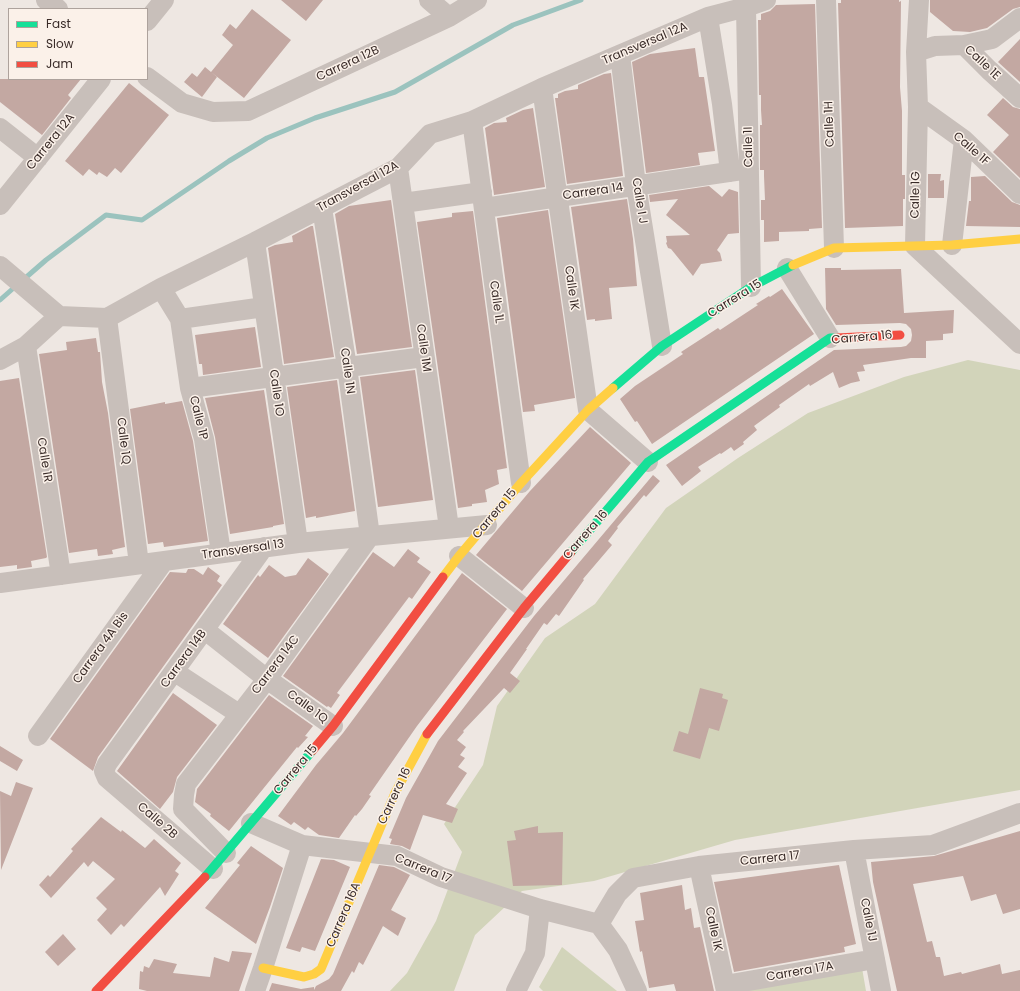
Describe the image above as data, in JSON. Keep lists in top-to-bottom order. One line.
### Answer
{"streets":{"main road":["Carrera 15","Carrera 16","Carrera 16A"],"street":["Transversal 12A","Calle 1E","Carrera 12B","Calle 1H","Carrera 12A","Calle 1I","Calle 1F","Carrera 14","Calle 1G","Calle I J","Calle 1K","Calle 1L","Calle 1M","Calle 1N","Calle 1O","Calle 1P","Calle 1Q","Calle 1R","Transversal 13","Carrera 4A Bis","Carrera 14B","Carrera 14C","Calle 2B","Carrera 17","Calle 1J","Carrera 17A"]},"crossings":[["Transversal 12A","Calle 1I"],["Transversal 12A","Calle I J"],["Transversal 12A","Calle 1K"],["Transversal 12A","Calle 1L"],["Transversal 12A","Calle 1M"],["Transversal 12A","Calle 1N"],["Transversal 12A","Calle 1O"],["Transversal 12A","Calle 1P"],["Transversal 12A","Calle 1Q"],["Calle 1E","Calle 1G"],["Calle 1H","Carrera 15"],["Calle 1I","Carrera 14"],["Calle 1I","Carrera 15"],["Calle 1F","Calle 1G"],["Carrera 14","Calle I J"],["Carrera 14","Calle 1K"],["Carrera 14","Calle 1L"],["Carrera 14","Calle 1M"],["Calle 1G","Carrera 15"],["Calle I J","Carrera 15"],["Calle 1K","Carrera 15"],["Calle 1K","Carrera 17"],["Calle 1K","Carrera 17A"],["Carrera 15","Calle 1L"],["Carrera 15","Calle 1Q"],["Carrera 15","Transversal 13"],["Carrera 15","Carrera 14C"],["Carrera 15","Calle 2B"],["Carrera 15","Carrera 17"],["Carrera 16","Carrera 17"],["Carrera 16","Carrera 16A"],["Calle 1M","Transversal 13"],["Calle 1N","Transversal 13"],["Calle 1N","Carrera 14C"],["Calle 1O","Transversal 13"],["Calle 1P","Transversal 13"],["Calle 1Q","Transversal 13"],["Calle 1Q","Carrera 14B"],["Calle 1Q","Carrera 14C"],["Calle 1R","Transversal 13"],["Transversal 13","Carrera 4A Bis"],["Transversal 13","Carrera 14B"],["Transversal 13","Carrera 14C"],["Carrera 14B","Calle 2B"],["Carrera 17","Carrera 16A"],["Carrera 17","Calle 1J"],["Calle 1J","Carrera 17A"]],"legend":["Fast","Slow","Jam"]}
